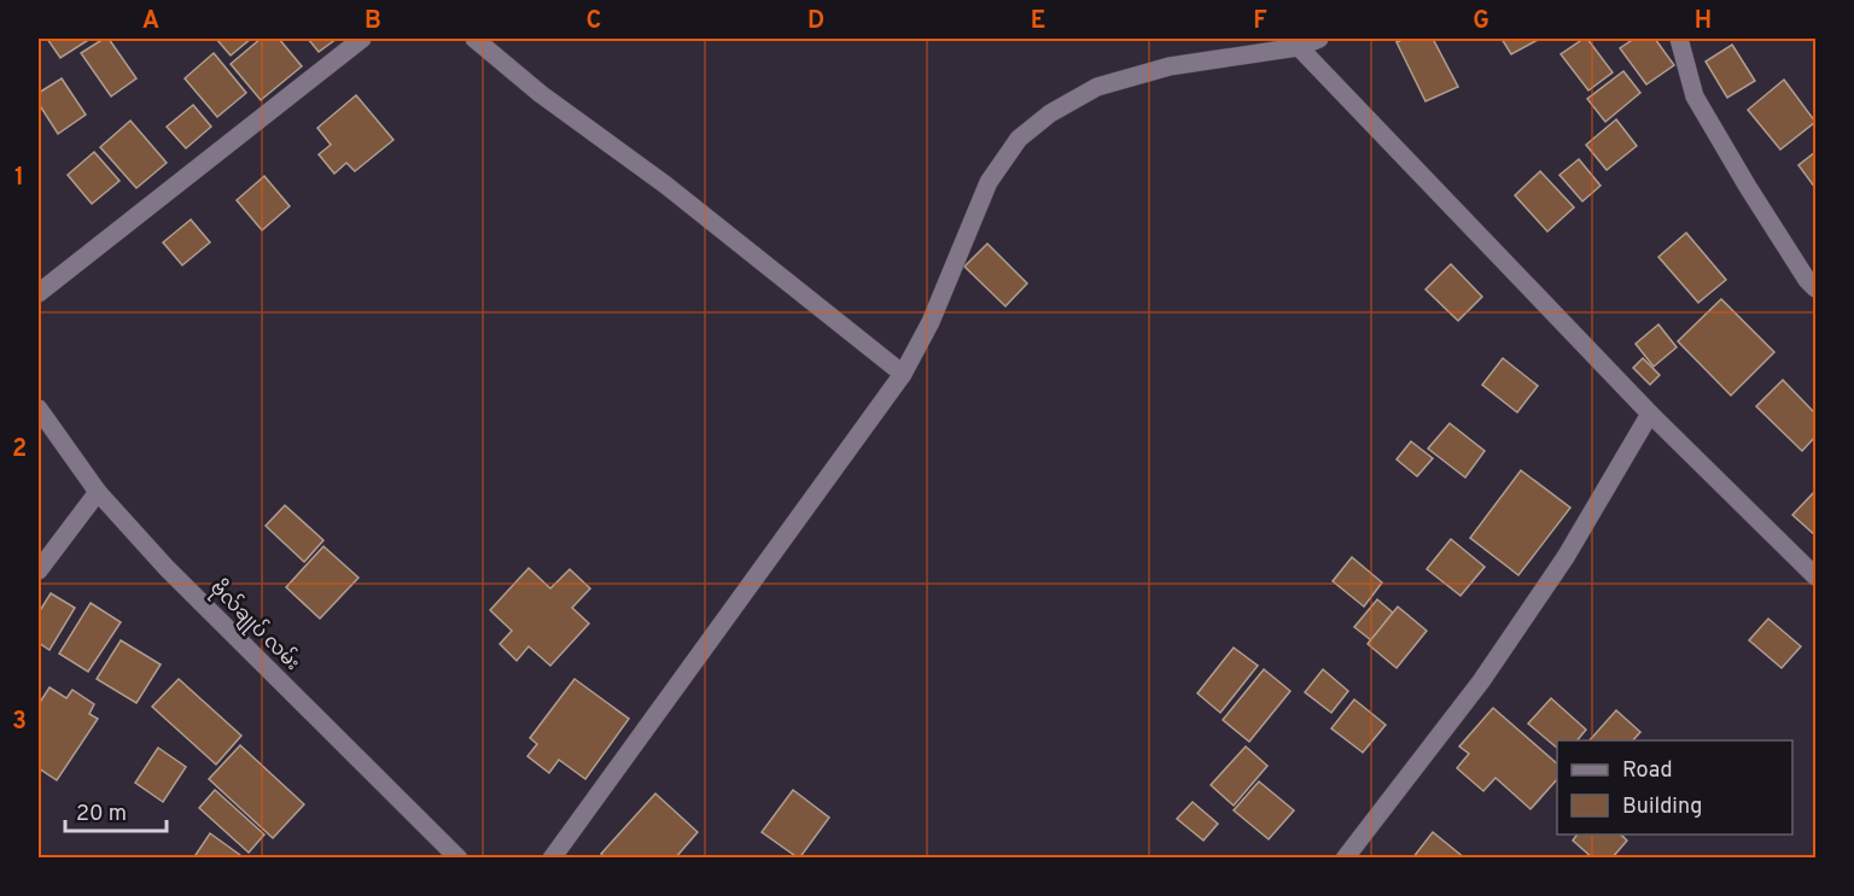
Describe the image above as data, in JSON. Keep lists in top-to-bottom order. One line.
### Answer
{"streets":{"street":["ဗိုလ်ချုပ် လမ်း"]},"legend":["Road","Building"],"scale_bar":"20 m","grid":{"columns":["A","B","C","D","E","F","G","H"],"rows":["1","2","3"]}}
